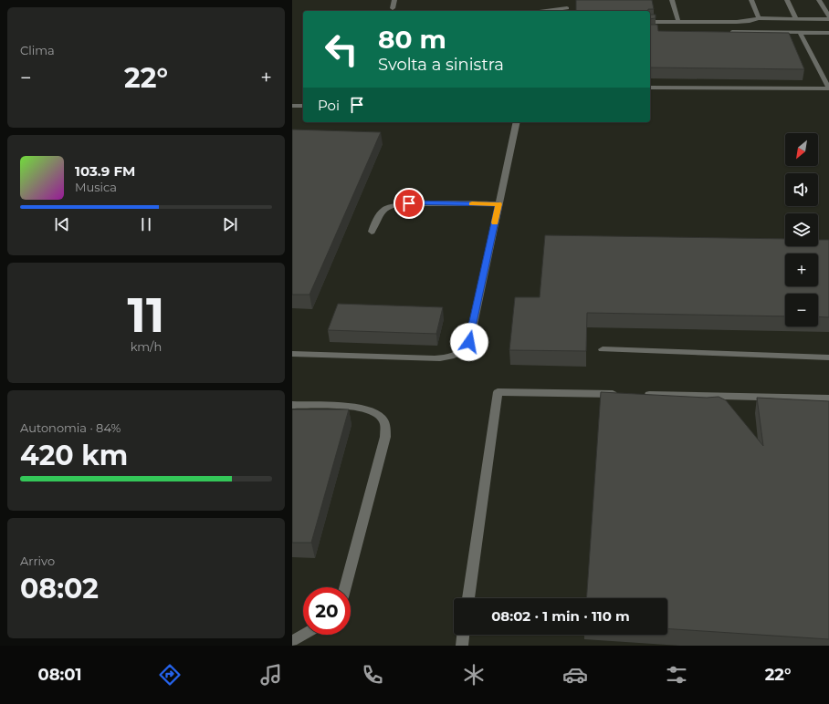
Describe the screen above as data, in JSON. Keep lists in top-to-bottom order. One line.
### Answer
{"north":"bottom left","page":{"tile":["Clima",["11","km/h"],["Autonomia · 84%","420 km"],["Arrivo","08:02"]],"turn":["80 m","Svolta a sinistra"],"heat":["−","22°","+"],"then":"Poi","map_buttons":["+","−"],"song":["103.9 FM","Musica"],"limit":"20","trip":"08:02 · 1 min · 110 m","tabs":["08:01","22°"]}}
